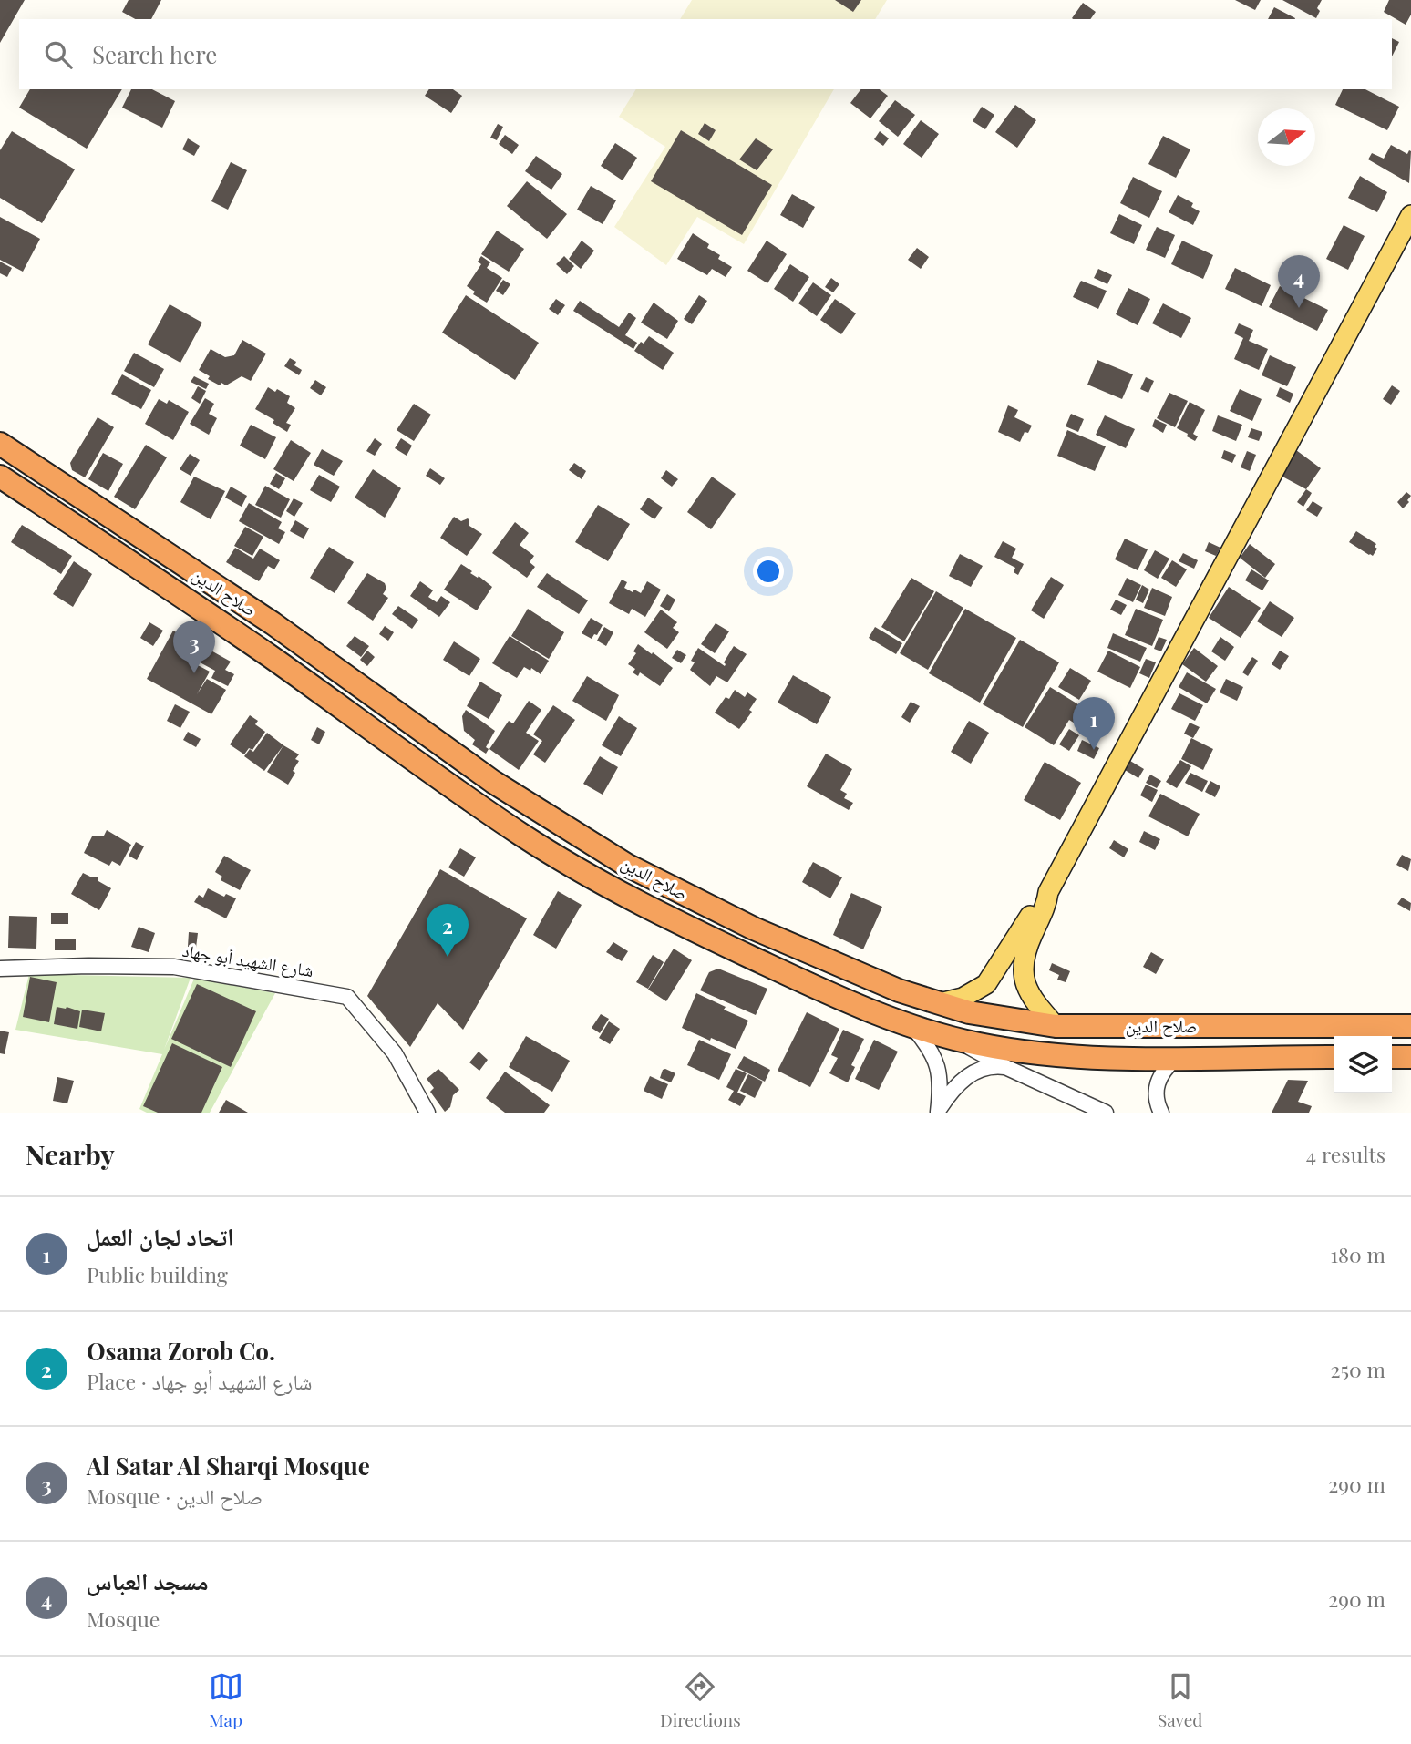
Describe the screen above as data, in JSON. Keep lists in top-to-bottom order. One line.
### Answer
{"streets":{"highway":["صلاح الدين"],"street":["شارع الشهيد أبو جهاد"]},"north":"right","page":{"search":"Search here","pins":["4","3","1","2"],"heading":["Nearby","4 results"],"list":[{"mark":"1","name":"اتحاد لجان العمل","note":"Public building","value":"180 m"},{"mark":"2","name":"Osama Zorob Co.","note":"Place · شارع الشهيد أبو جهاد","value":"250 m"},{"mark":"3","name":"Al Satar Al Sharqi Mosque","note":"Mosque · صلاح الدين","value":"290 m"},{"mark":"4","name":"مسجد العباس","note":"Mosque","value":"290 m"}],"nav":["Map","Directions","Saved"]}}
